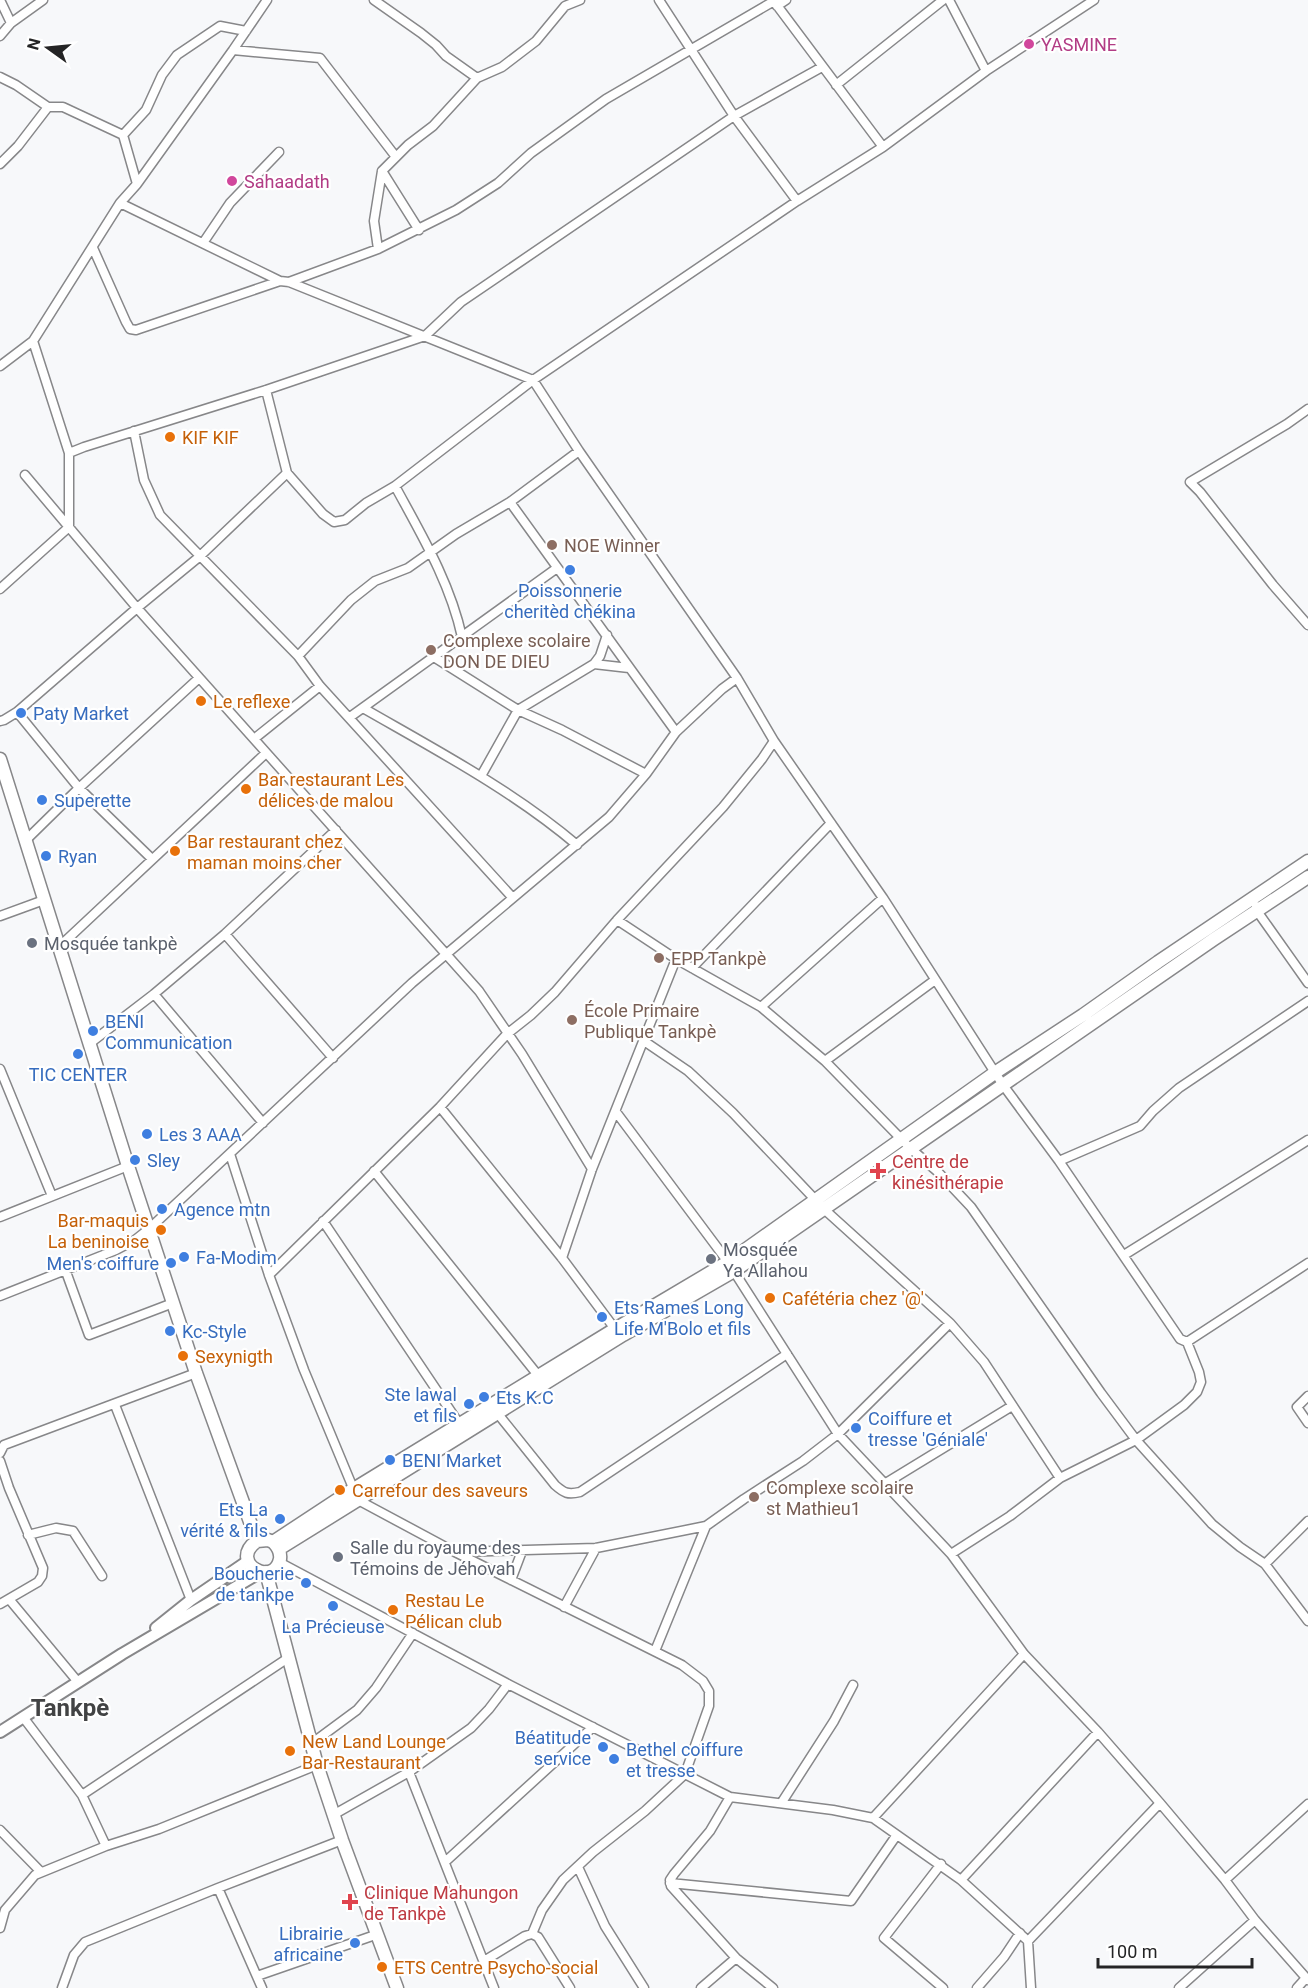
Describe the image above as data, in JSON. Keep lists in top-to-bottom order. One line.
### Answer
{"districts":["Tankpè"],"places":{"other":["YASMINE","Sahaadath","KIF KIF","NOE Winner","Poissonnerie cheritèd chékina","Complexe scolaire DON DE DIEU","Le reflexe","Paty Market","Bar restaurant Les délices de malou","Superette","Bar restaurant chez maman moins cher","Ryan","Mosquée tankpè","EPP Tankpè","École Primaire Publique Tankpè","BENI Communication","TIC CENTER","Les 3 AAA","Sley","Agence mtn","Bar-maquis La beninoise","Fa-Modim","Mosquée Ya Allahou","Men's coiffure","Cafétéria chez '@'","Ets Rames Long Life M'Bolo et fils","Kc-Style","Sexynigth","Ets K.C","Ste lawal et fils","Coiffure et tresse 'Géniale'","BENI Market","Carrefour des saveurs","Complexe scolaire st Mathieu1","Ets La vérité & fils","Salle du royaume des Témoins de Jéhovah","Boucherie de tankpe","La Précieuse","Restau Le Pélican club","Béatitude service","New Land Lounge Bar-Restaurant","Bethel coiffure et tresse","Librairie africaine","ETS Centre Psycho-social"],"health":["Centre de kinésithérapie","Clinique Mahungon de Tankpè"]},"scale_bar":"100 m","north":"left"}
